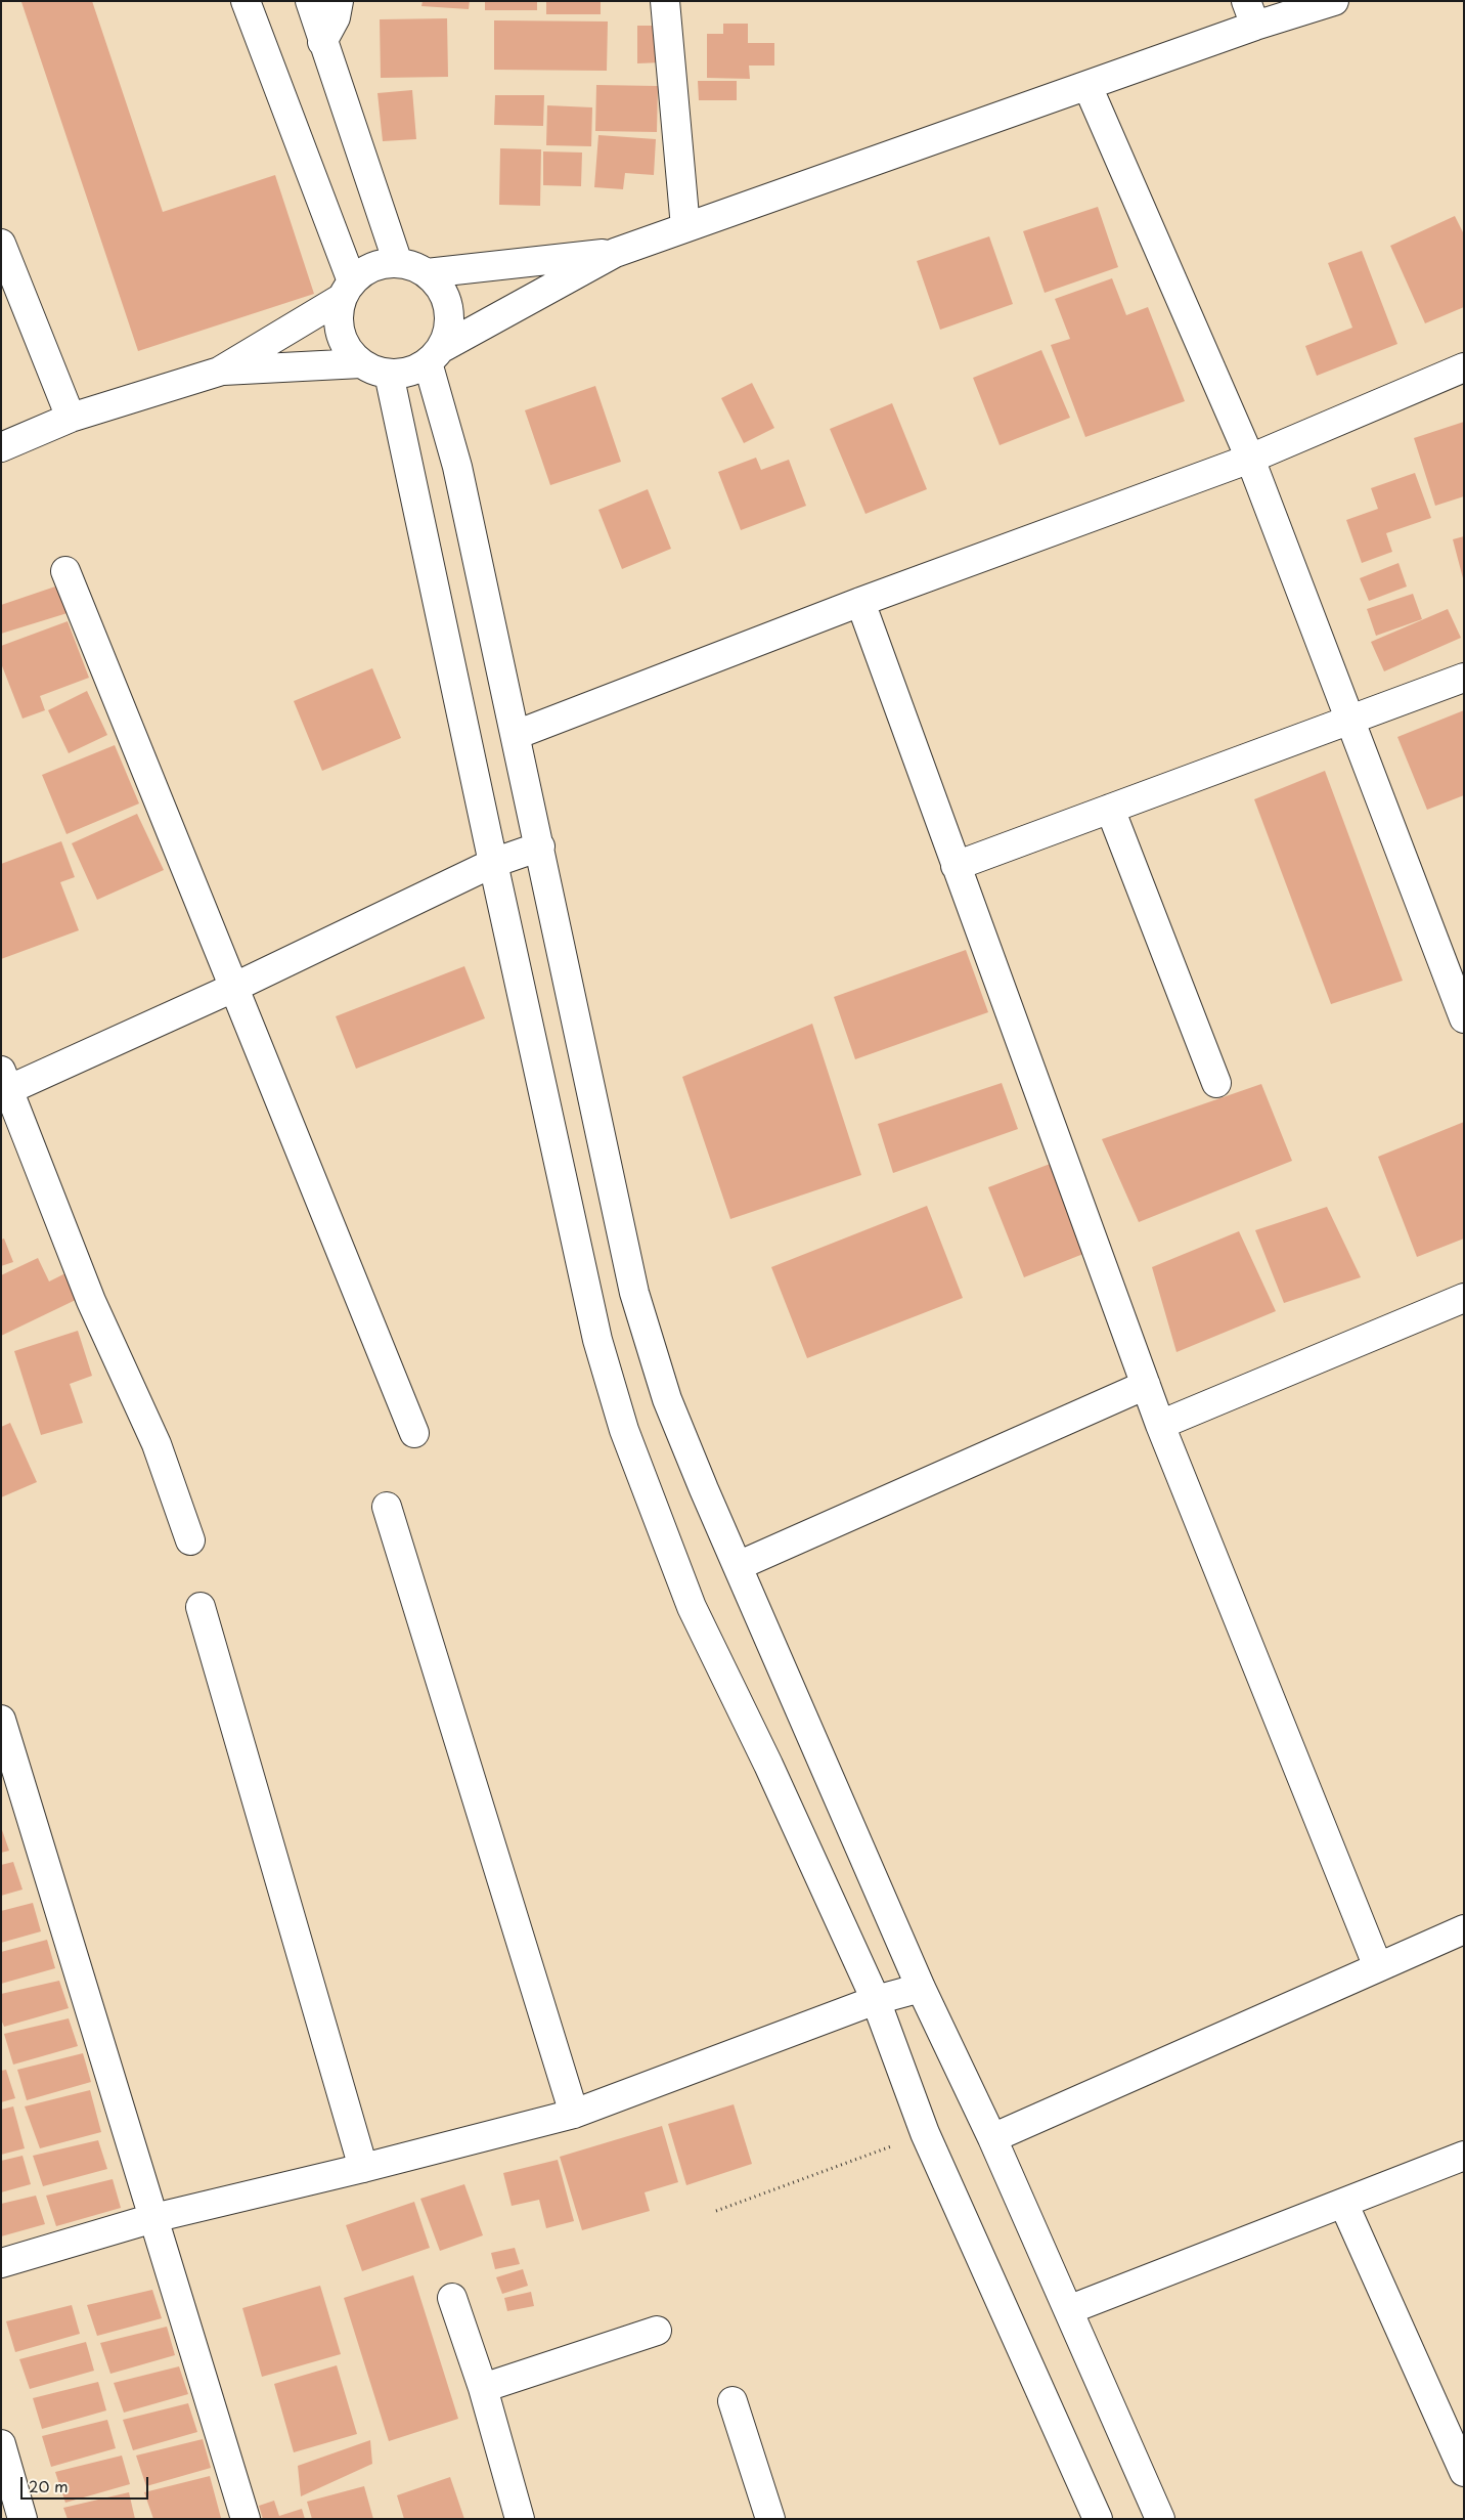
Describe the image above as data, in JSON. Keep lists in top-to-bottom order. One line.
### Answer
{"scale_bar":"20 m"}
